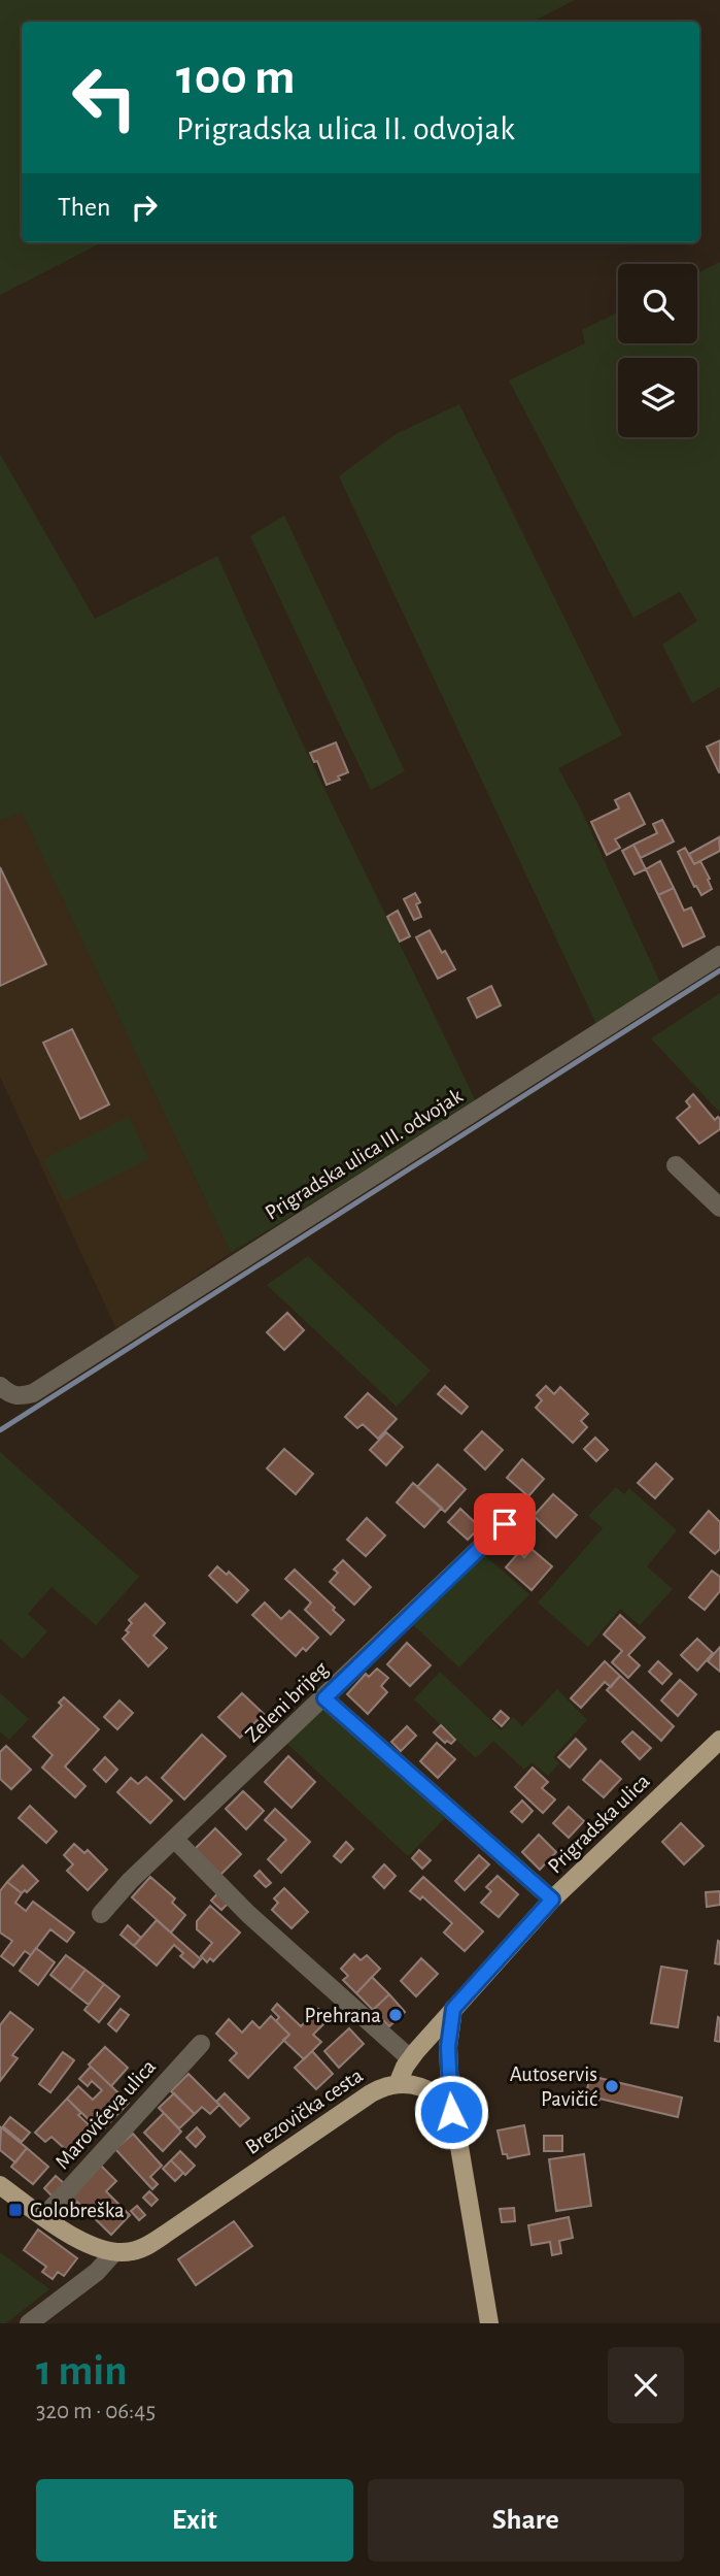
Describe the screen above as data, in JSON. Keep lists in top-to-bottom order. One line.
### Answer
{"streets":{"main road":["Prigradska ulica","Brezovička cesta"],"street":["Prigradska ulica III. odvojak","Zeleni brijeg","Marovićeva ulica"]},"crossings":[["Prigradska ulica","Brezovička cesta"]],"places":{"other":["Prehrana","Autoservis Pavičić"],"transit":["Golobreška"]},"page":{"turn":["100 m","Prigradska ulica II. odvojak"],"then":"Then","heading":["1 min","320 m · 06:45"],"buttons":["Exit","Share"]}}
